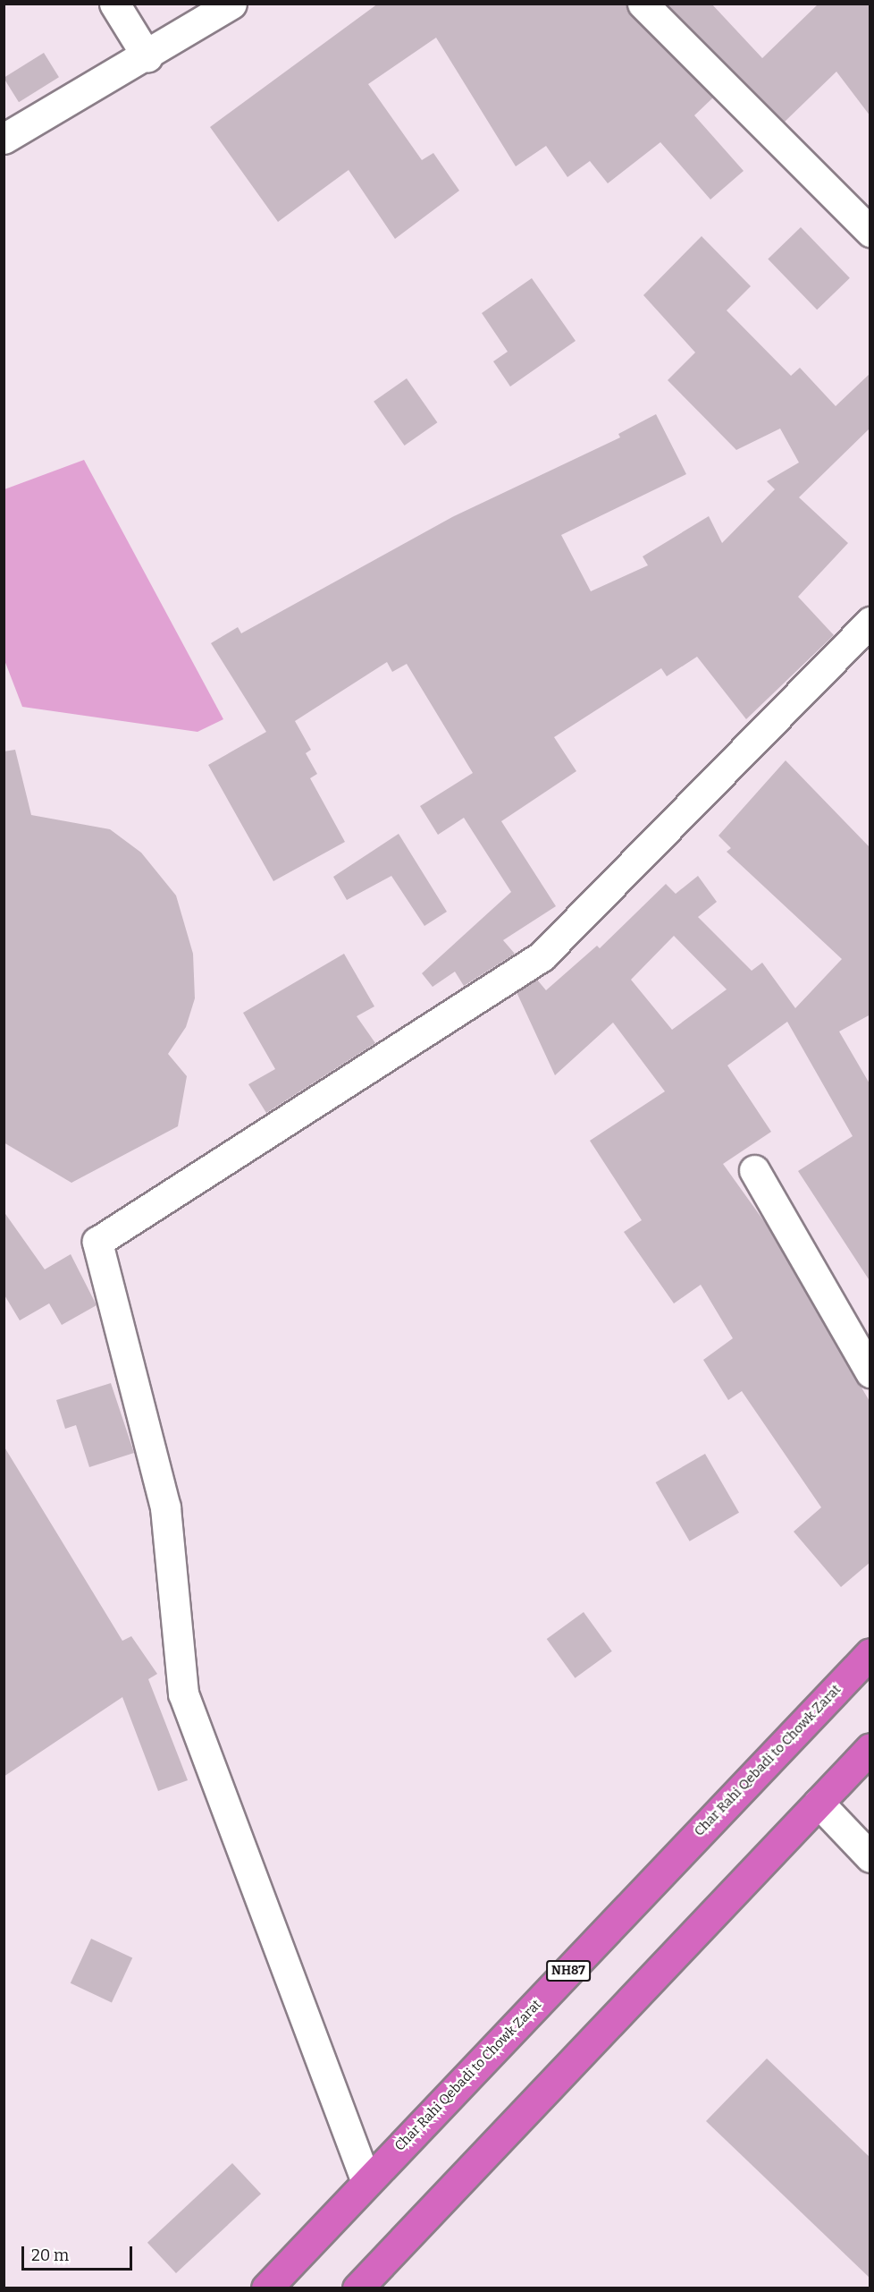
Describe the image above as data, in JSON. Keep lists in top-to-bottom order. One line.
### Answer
{"streets":{"highway":["Char Rahi Qebadi to Chowk Zarat","NH87"]},"scale_bar":"20 m"}
